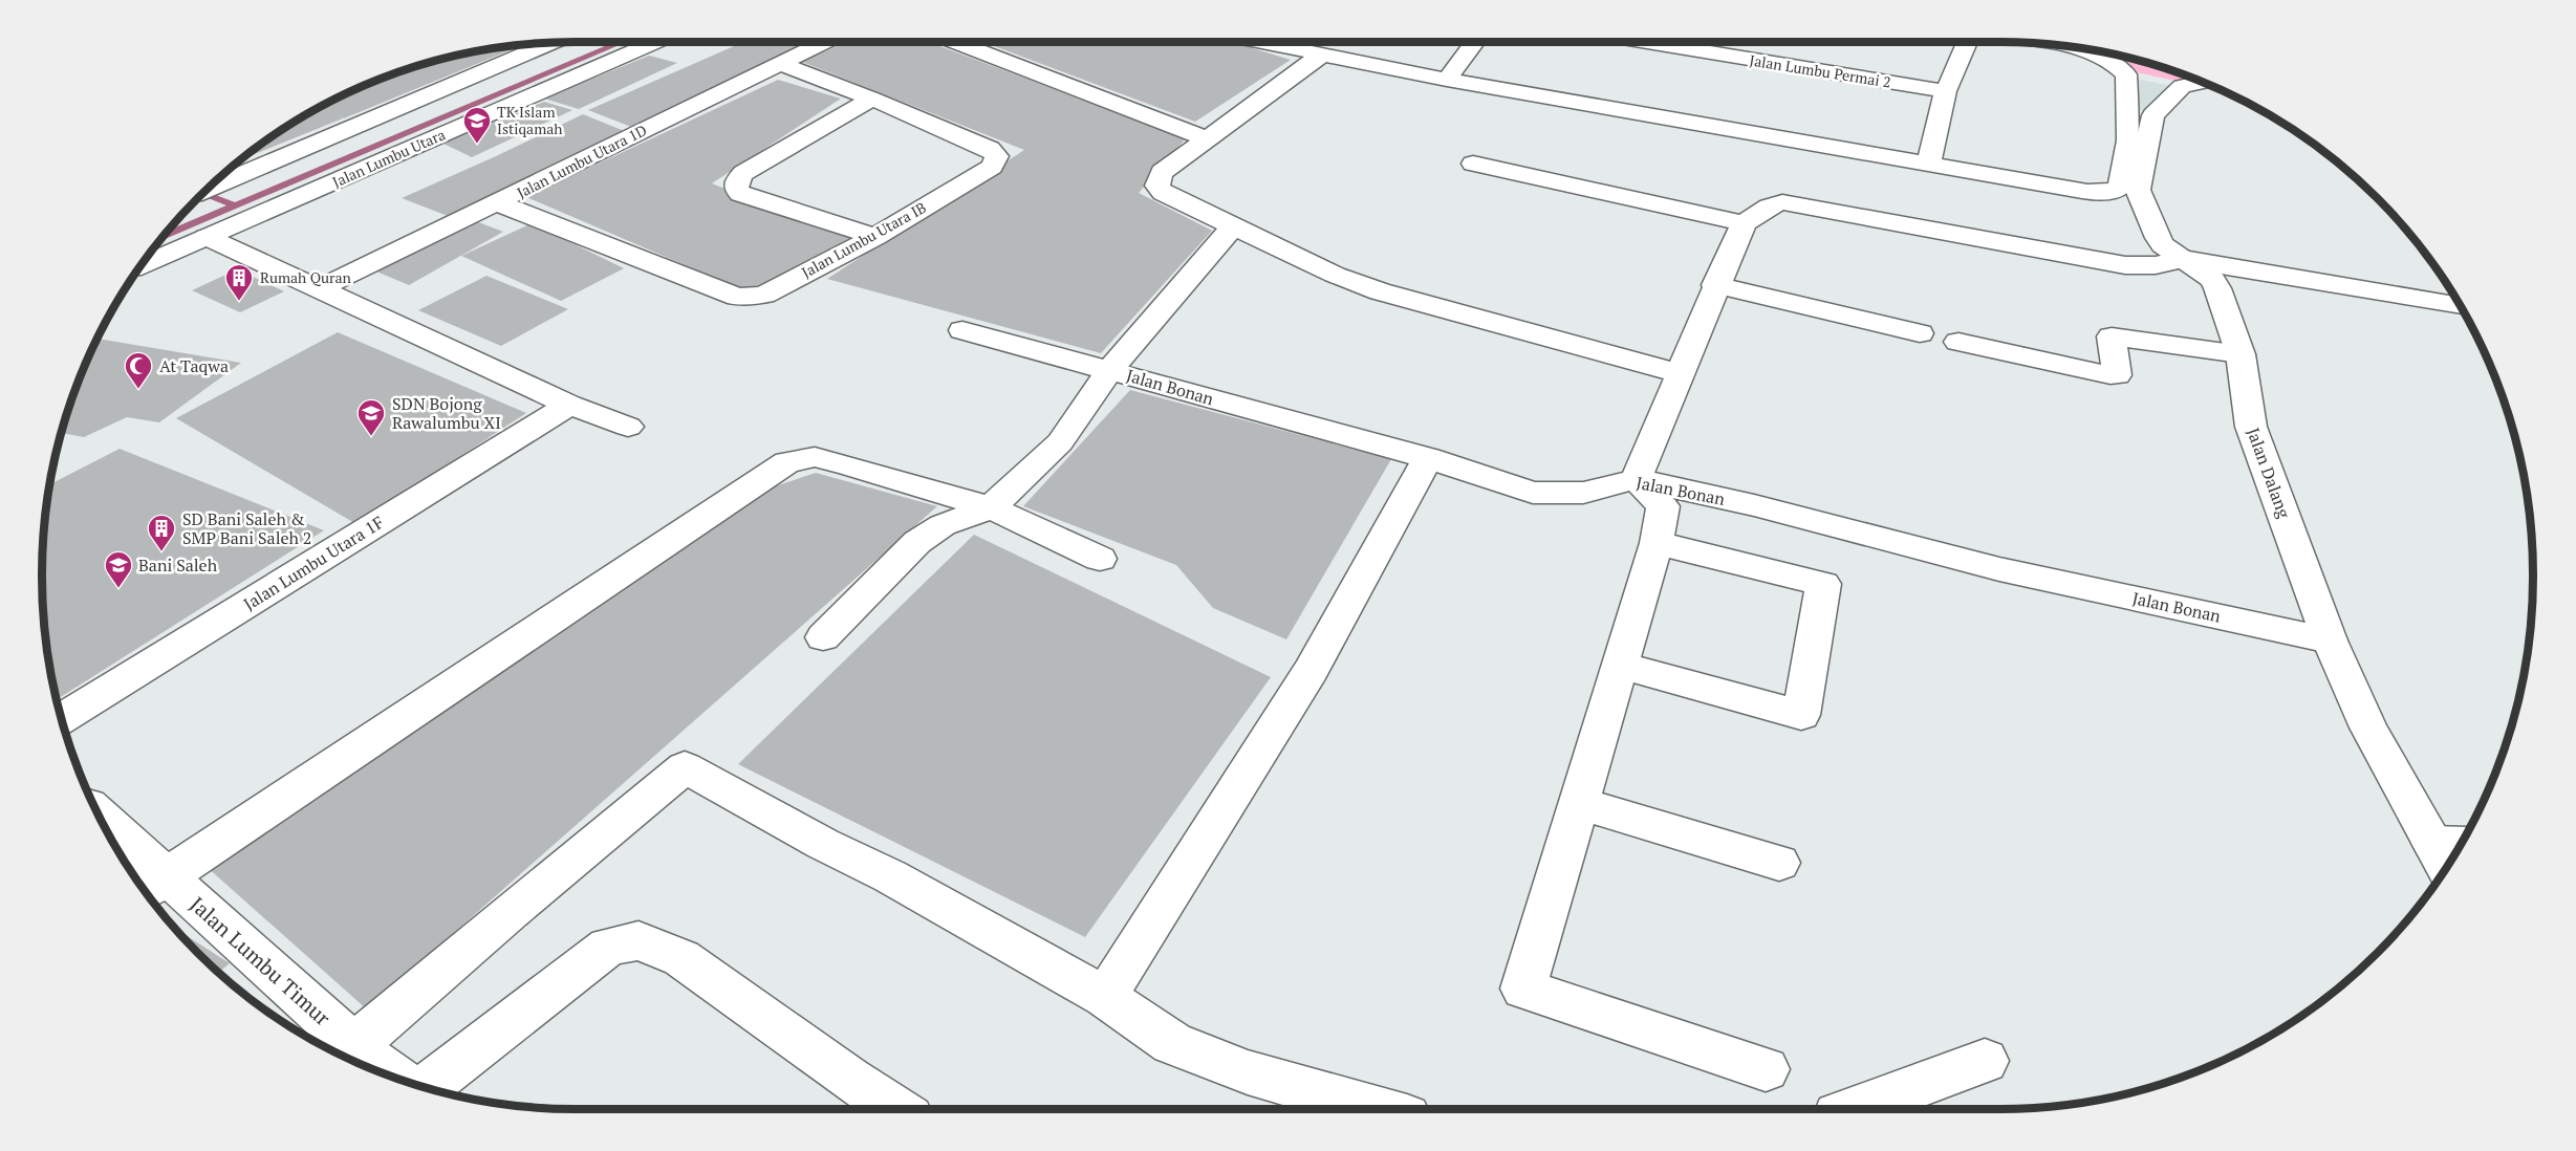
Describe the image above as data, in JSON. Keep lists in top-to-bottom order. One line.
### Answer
{"streets":{"street":["Jalan Lumbu Permai 2","Jalan Lumbu Utara","Jalan Lumbu Utara 1D","Jalan Lumbu Utara IB","Jalan Bonan","Jalan Dalang","Jalan Lumbu Utara 1F","Jalan Lumbu Timur"]},"crossings":[["Jalan Lumbu Utara 1D","Jalan Lumbu Utara IB"],["Jalan Bonan","Jalan Dalang"]],"places":{"school or university":["TK Islam Istiqamah","SDN Bojong Rawalumbu XI","Bani Saleh"],"building":["Rumah Quran","SD Bani Saleh & SMP Bani Saleh 2"],"mosque":["At Taqwa"]}}
